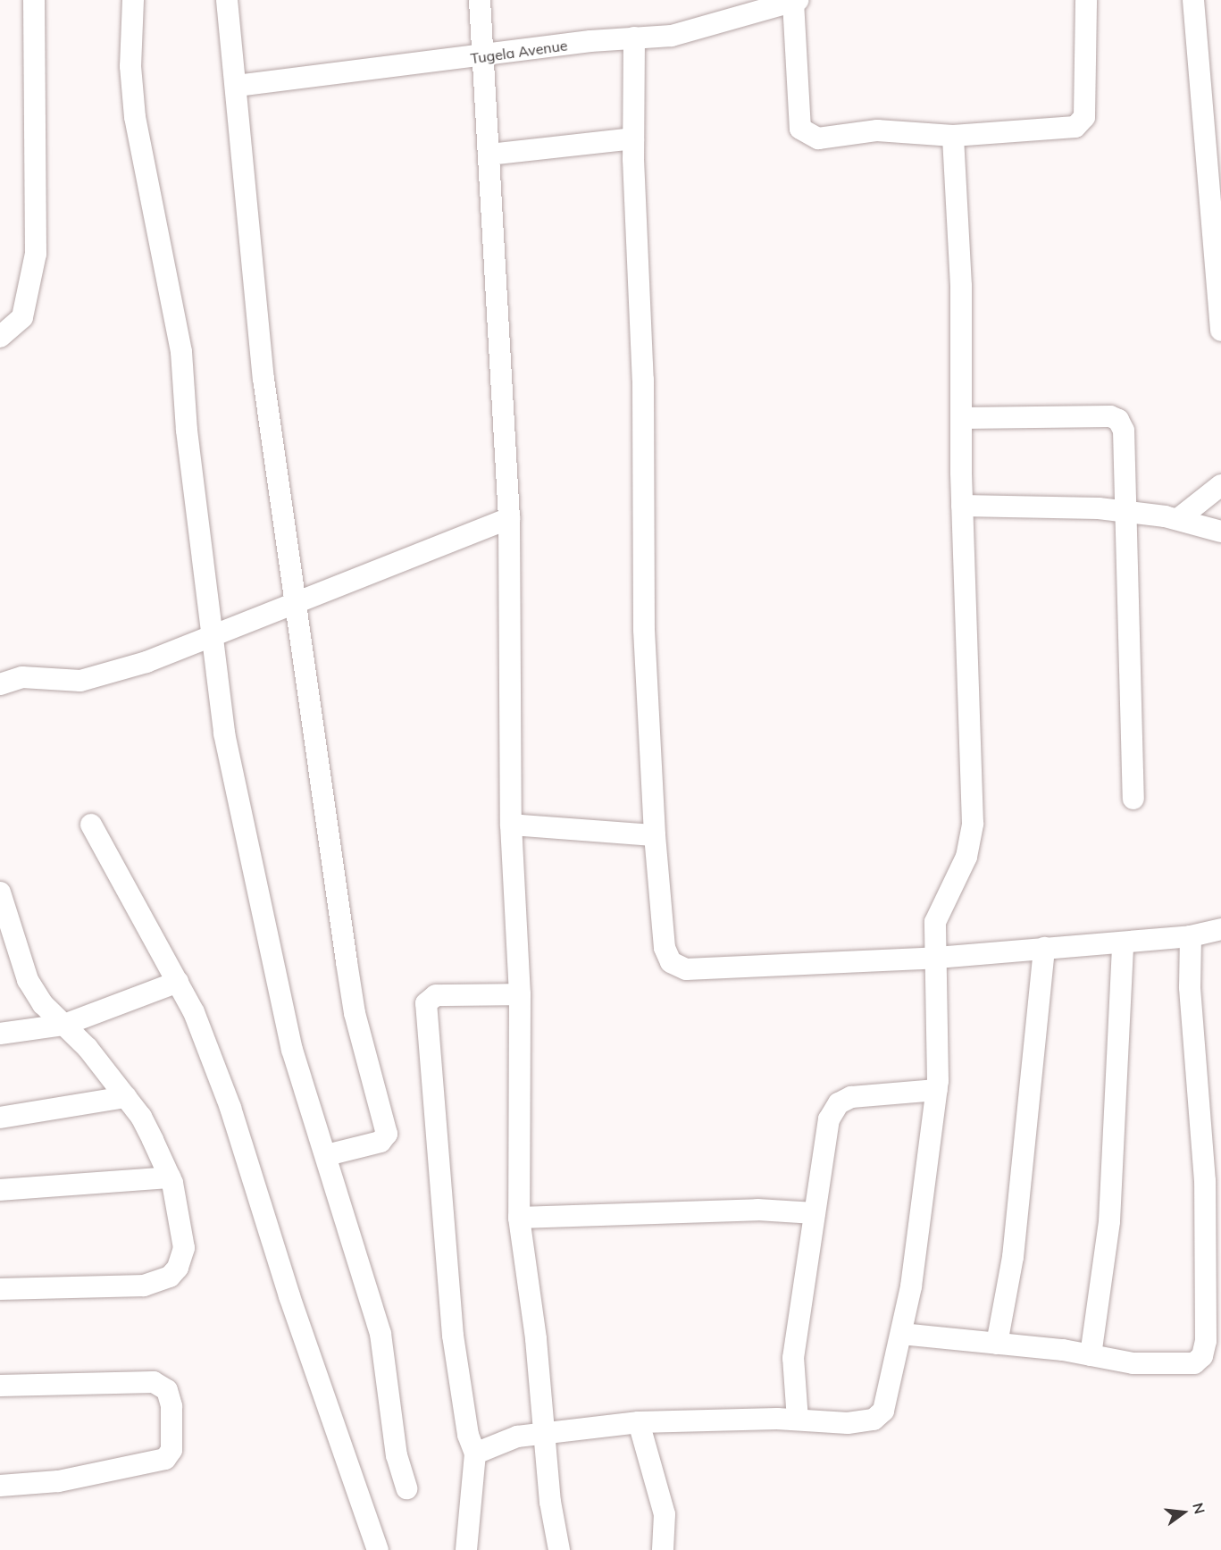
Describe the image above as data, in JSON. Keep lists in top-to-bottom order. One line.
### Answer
{"streets":{"street":["Tugela Avenue"]},"north":"right"}
